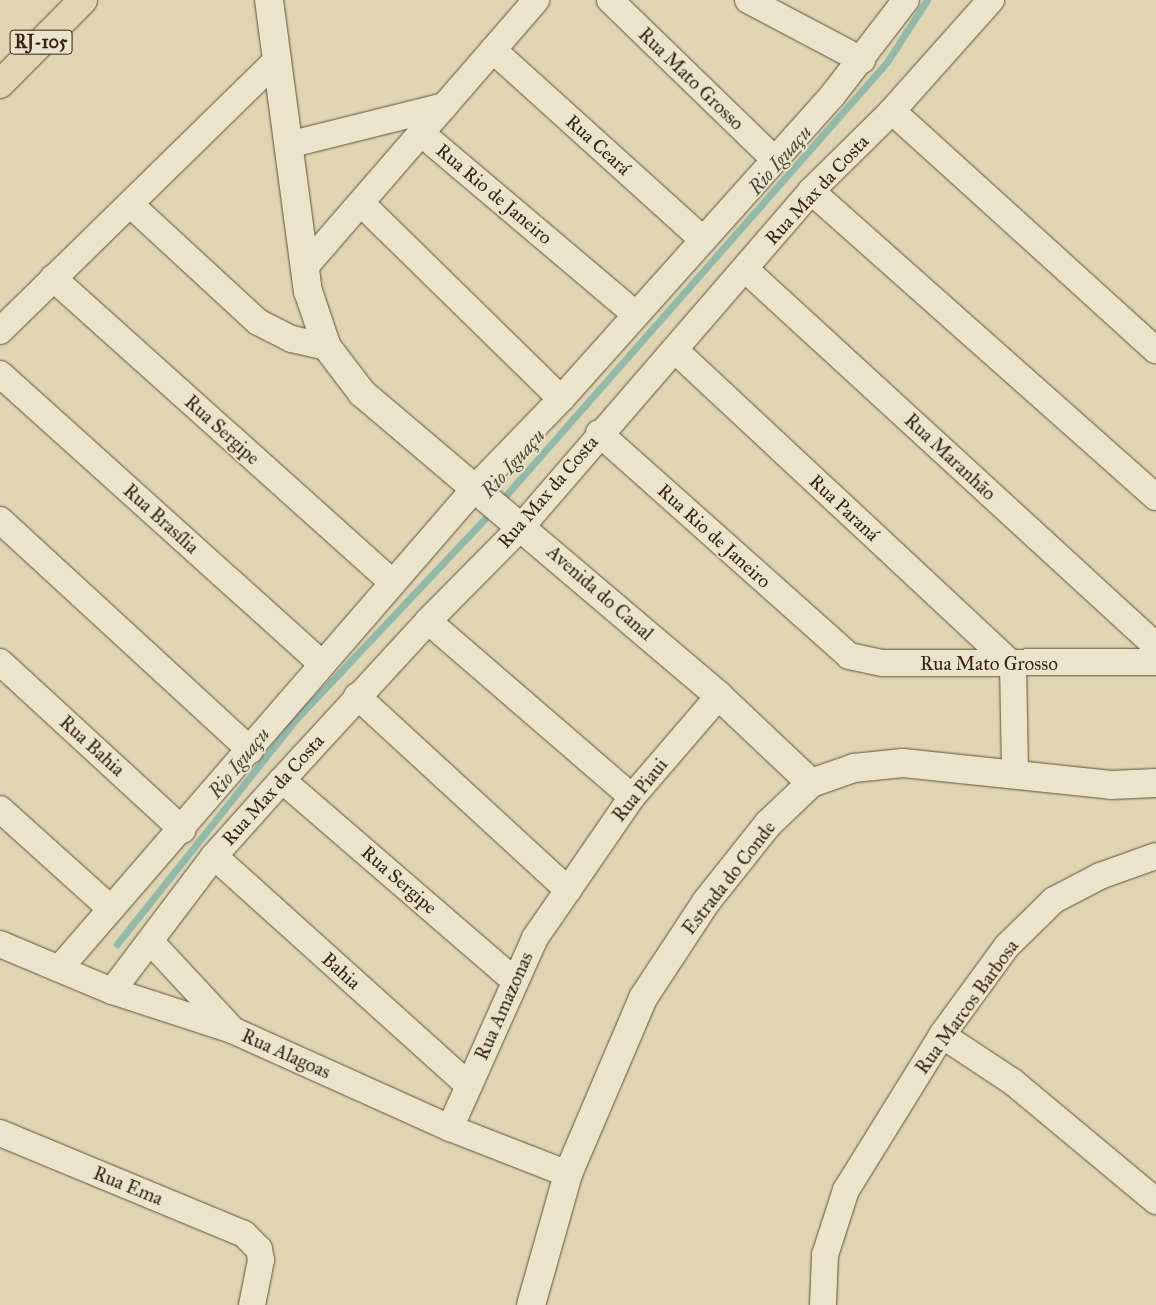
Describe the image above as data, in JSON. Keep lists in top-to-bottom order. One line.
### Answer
{"streets":{"main road":["RJ-105"],"street":["Rua Mato Grosso","Rua Ceará","Rua Max da Costa","Rua Rio de Janeiro","Rua Sergipe","Rua Maranhão","Rua Paraná","Rua Brasília","Avenida do Canal","Rua Bahia","Rua Piaui","Estrada do Conde","Bahia","Rua Amazonas","Rua Marcos Barbosa","Rua Alagoas","Rua Ema"]},"crossings":[["Rua Mato Grosso","Rua Rio de Janeiro"],["Rua Mato Grosso","Rua Paraná"],["Rua Ceará","Rua Rio de Janeiro"],["Rua Max da Costa","Rua Rio de Janeiro"],["Rua Max da Costa","Rua Sergipe"],["Rua Max da Costa","Rua Maranhão"],["Rua Max da Costa","Rua Paraná"],["Rua Max da Costa","Avenida do Canal"],["Rua Max da Costa","Bahia"],["Rua Max da Costa","Rua Alagoas"],["Rua Sergipe","Rua Amazonas"],["Avenida do Canal","Rua Piaui"],["Avenida do Canal","Estrada do Conde"],["Rua Piaui","Rua Amazonas"],["Estrada do Conde","Rua Alagoas"],["Bahia","Rua Amazonas"],["Rua Amazonas","Rua Alagoas"]],"water":["Rio Iguaçu"]}
